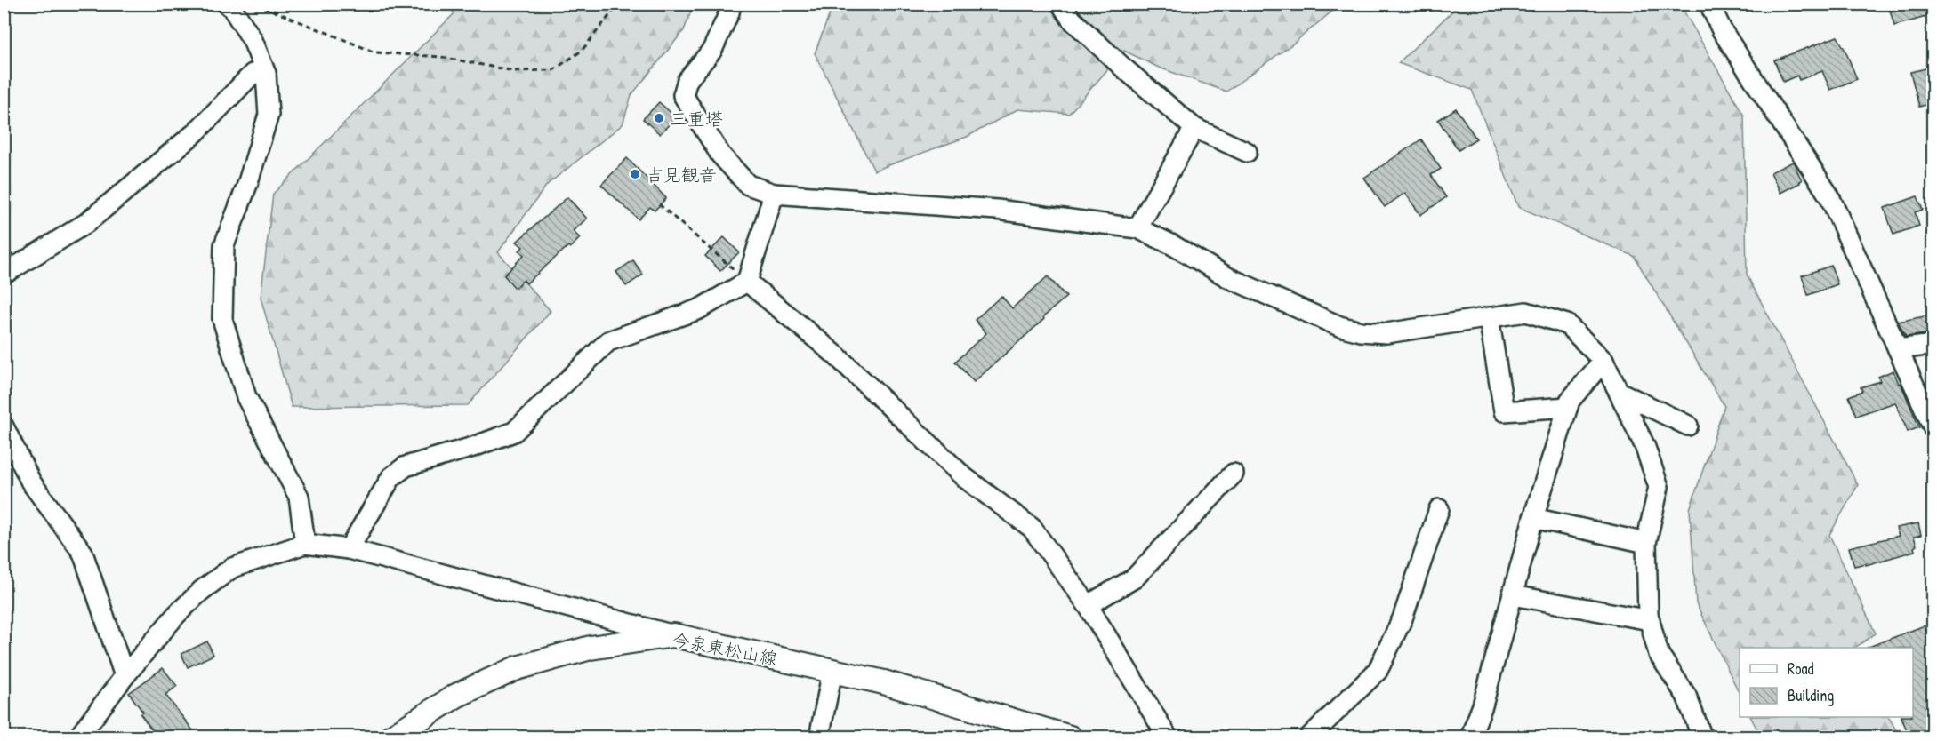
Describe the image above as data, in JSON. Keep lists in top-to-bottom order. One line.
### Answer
{"streets":{"main road":["今泉東松山線"]},"places":["三重塔","吉見観音"],"legend":["Road","Building"]}
